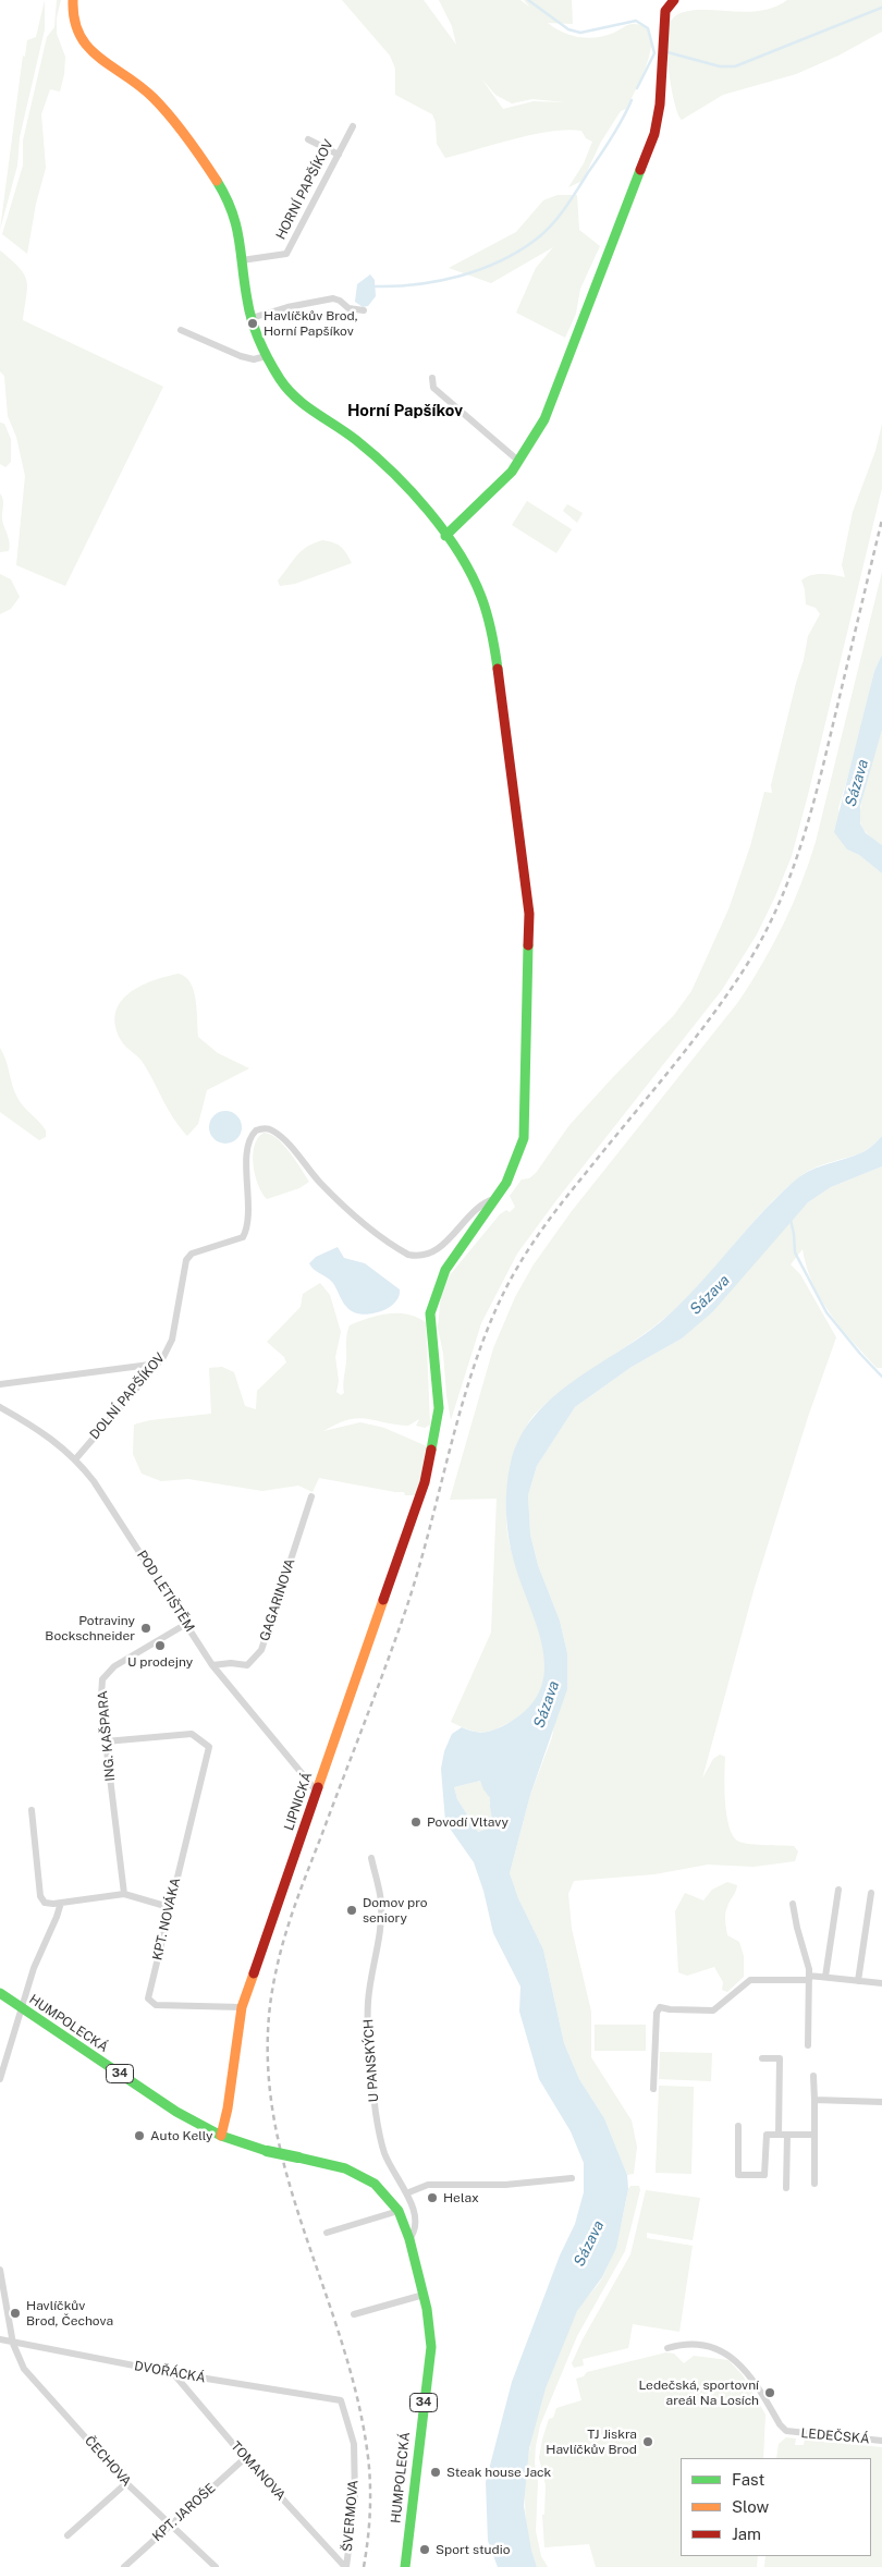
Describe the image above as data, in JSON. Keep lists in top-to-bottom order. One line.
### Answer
{"streets":{"street":["HORNÍ PAPŠÍKOV","DOLNÍ PAPŠÍKOV","POD LETIŠTĚM","GAGARINOVA","ING. KAŠPARA","LIPNICKÁ","KPT. NOVÁKA","HUMPOLECKÁ","U PANSKÝCH","34","DVOŘÁCKÁ","LEDEČSKÁ","ČECHOVA","TOMANOVA","KPT. JAROŠE","ŠVERMOVA"]},"crossings":[["DOLNÍ PAPŠÍKOV","POD LETIŠTĚM"],["DOLNÍ PAPŠÍKOV","LIPNICKÁ"],["POD LETIŠTĚM","GAGARINOVA"],["POD LETIŠTĚM","ING. KAŠPARA"],["POD LETIŠTĚM","LIPNICKÁ"],["ING. KAŠPARA","KPT. NOVÁKA"],["LIPNICKÁ","KPT. NOVÁKA"],["LIPNICKÁ","HUMPOLECKÁ"],["HUMPOLECKÁ","U PANSKÝCH"],["DVOŘÁCKÁ","ČECHOVA"],["DVOŘÁCKÁ","TOMANOVA"],["DVOŘÁCKÁ","ŠVERMOVA"],["ČECHOVA","KPT. JAROŠE"],["TOMANOVA","KPT. JAROŠE"],["TOMANOVA","ŠVERMOVA"]],"districts":["Horní Papšíkov"],"water":["Sázava"],"places":["Havlíčkův Brod, Horní Papšíkov","Potraviny Bockschneider","U prodejny","Povodí Vltavy","Domov pro seniory","Auto Kelly","Helax","Havlíčkův Brod, Čechova","Ledečská, sportovní areál Na Losích","TJ Jiskra Havlíčkův Brod","Steak house Jack","Sport studio"],"legend":["Fast","Slow","Jam"]}
